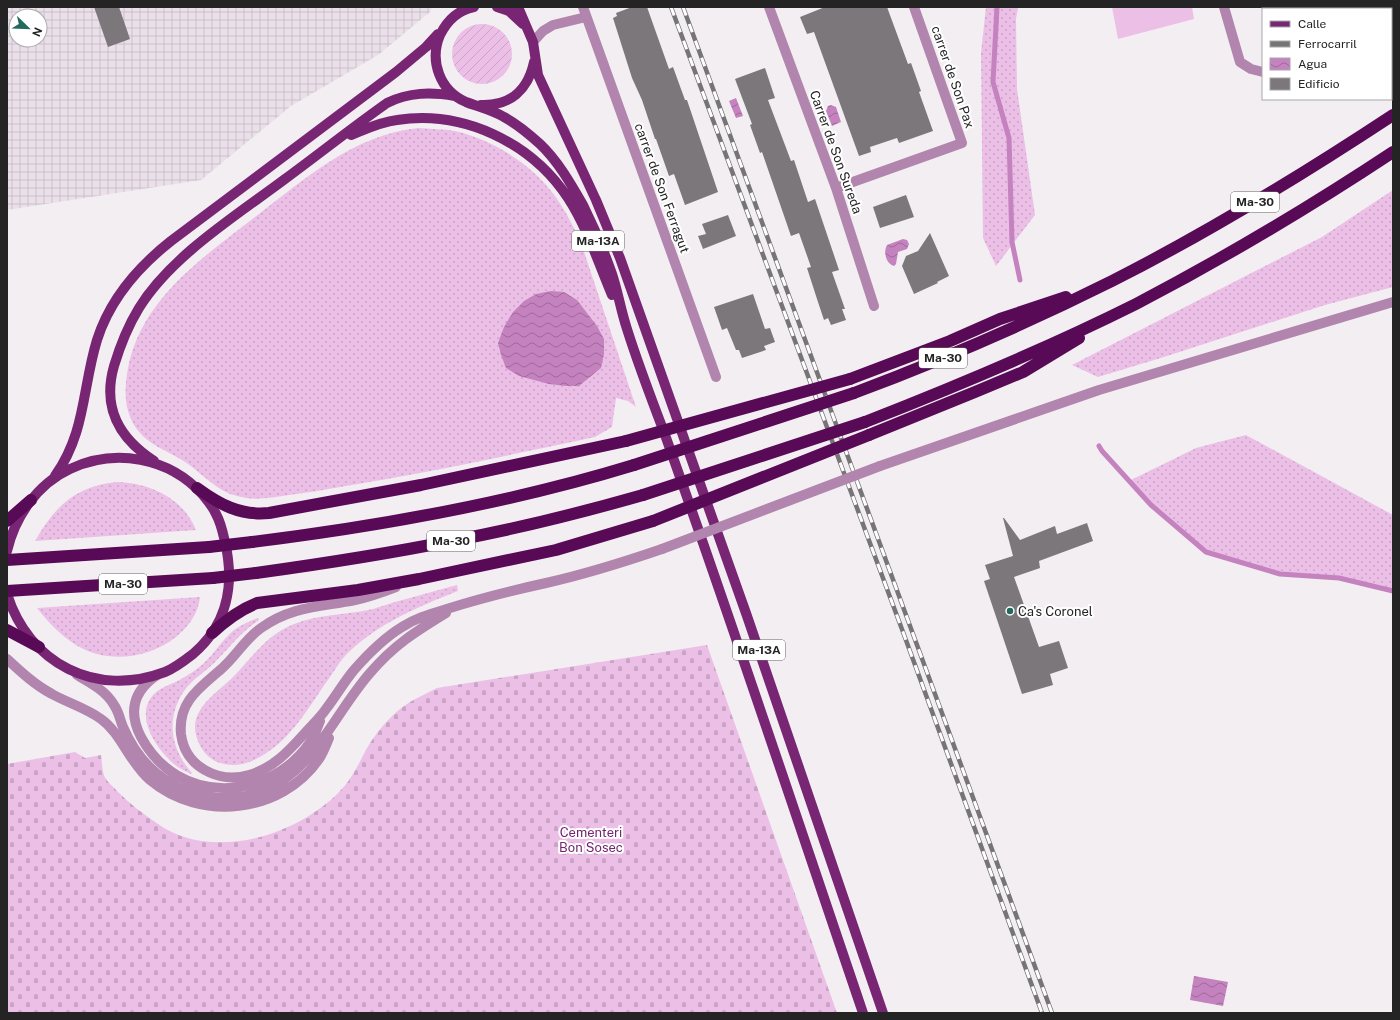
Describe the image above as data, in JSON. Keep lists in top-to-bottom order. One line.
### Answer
{"streets":{"highway":["Ma-30"],"main road":["Ma-13A"],"street":["carrer de Son Pax","Carrer de Son Sureda","carrer de Son Ferragut"]},"crossings":[["carrer de Son Pax","Carrer de Son Sureda"]],"parks":["Cementeri Bon Sosec"],"places":["Ca's Coronel"],"legend":["Calle","Ferrocarril","Agua","Edificio"],"north":"bottom right"}
